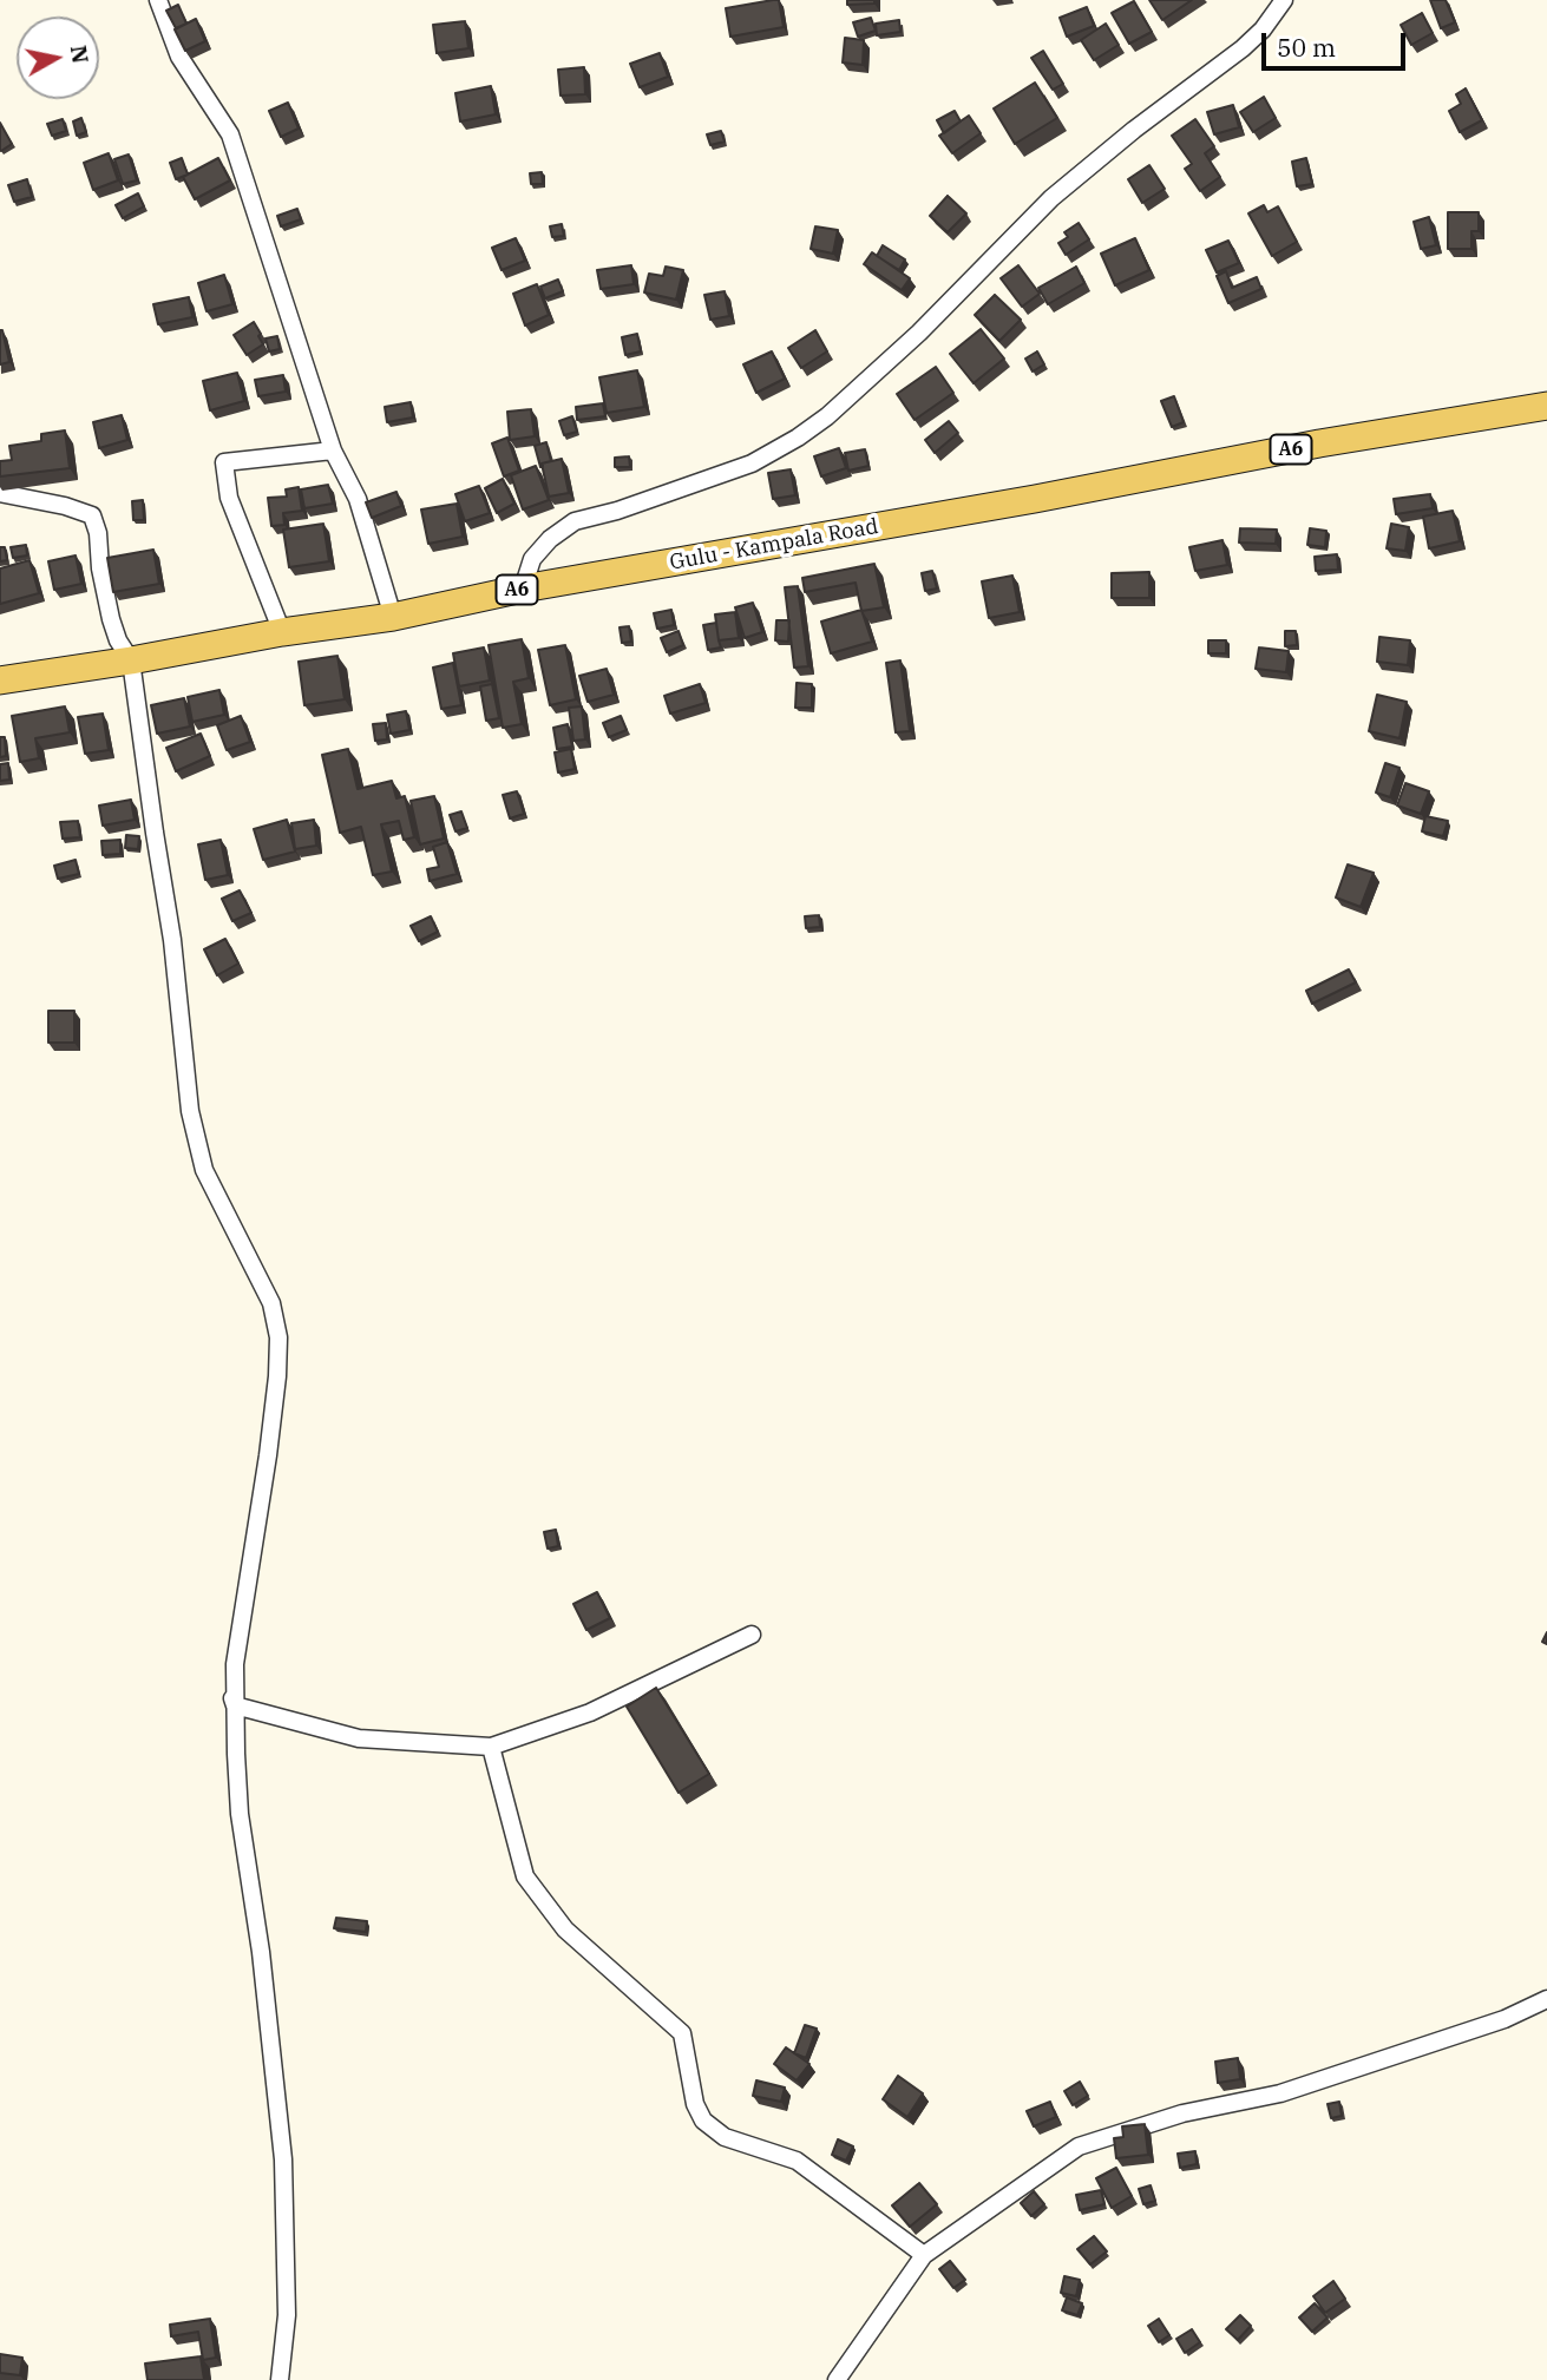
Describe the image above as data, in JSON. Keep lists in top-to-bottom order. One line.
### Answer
{"streets":{"main road":["A6","Gulu - Kampala Road"]},"scale_bar":"50 m","north":"right"}
